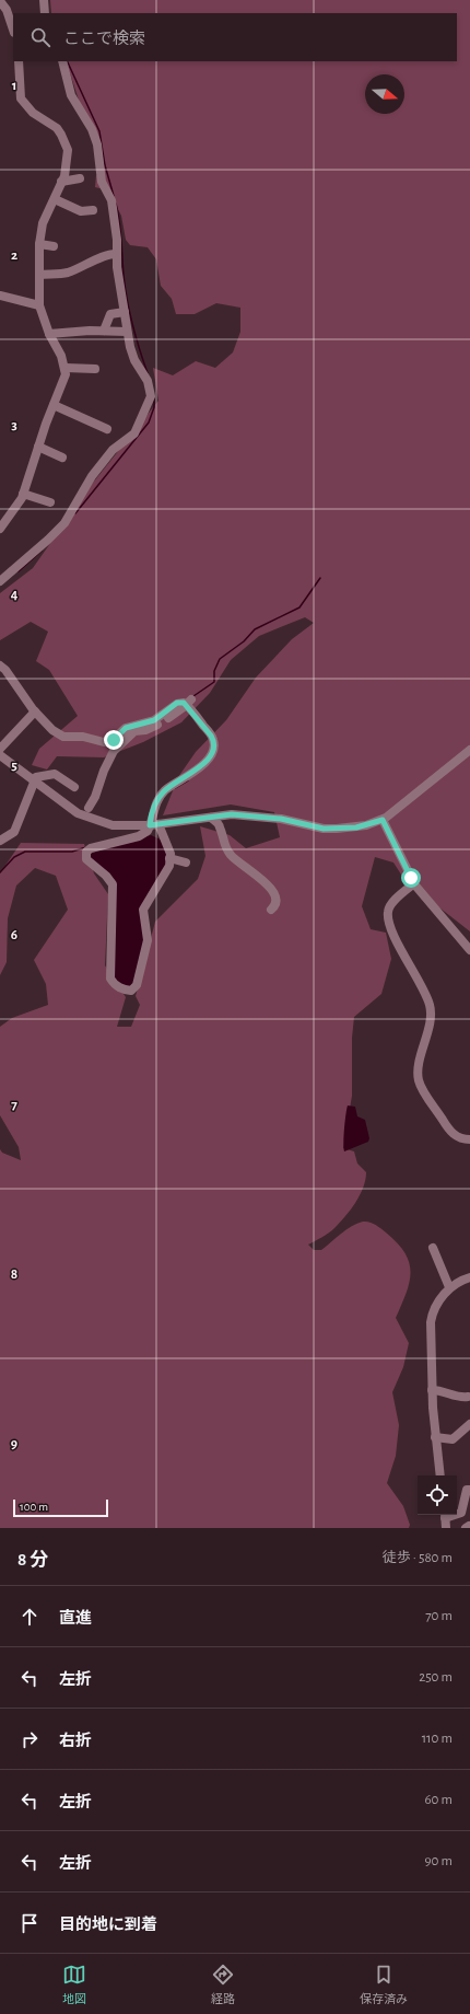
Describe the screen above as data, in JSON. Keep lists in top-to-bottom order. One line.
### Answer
{"scale_bar":"100 m","north":"right","page":{"search":"ここで検索","scale":"100 m","heading":["8 分","徒歩 · 580 m"],"list":[["直進","70 m"],["左折","250 m"],["右折","110 m"],["左折","60 m"],["左折","90 m"],"目的地に到着"],"nav":["地図","経路","保存済み"]},"grid":{"rows":["1","2","3","4","5","6","7","8","9"]}}
